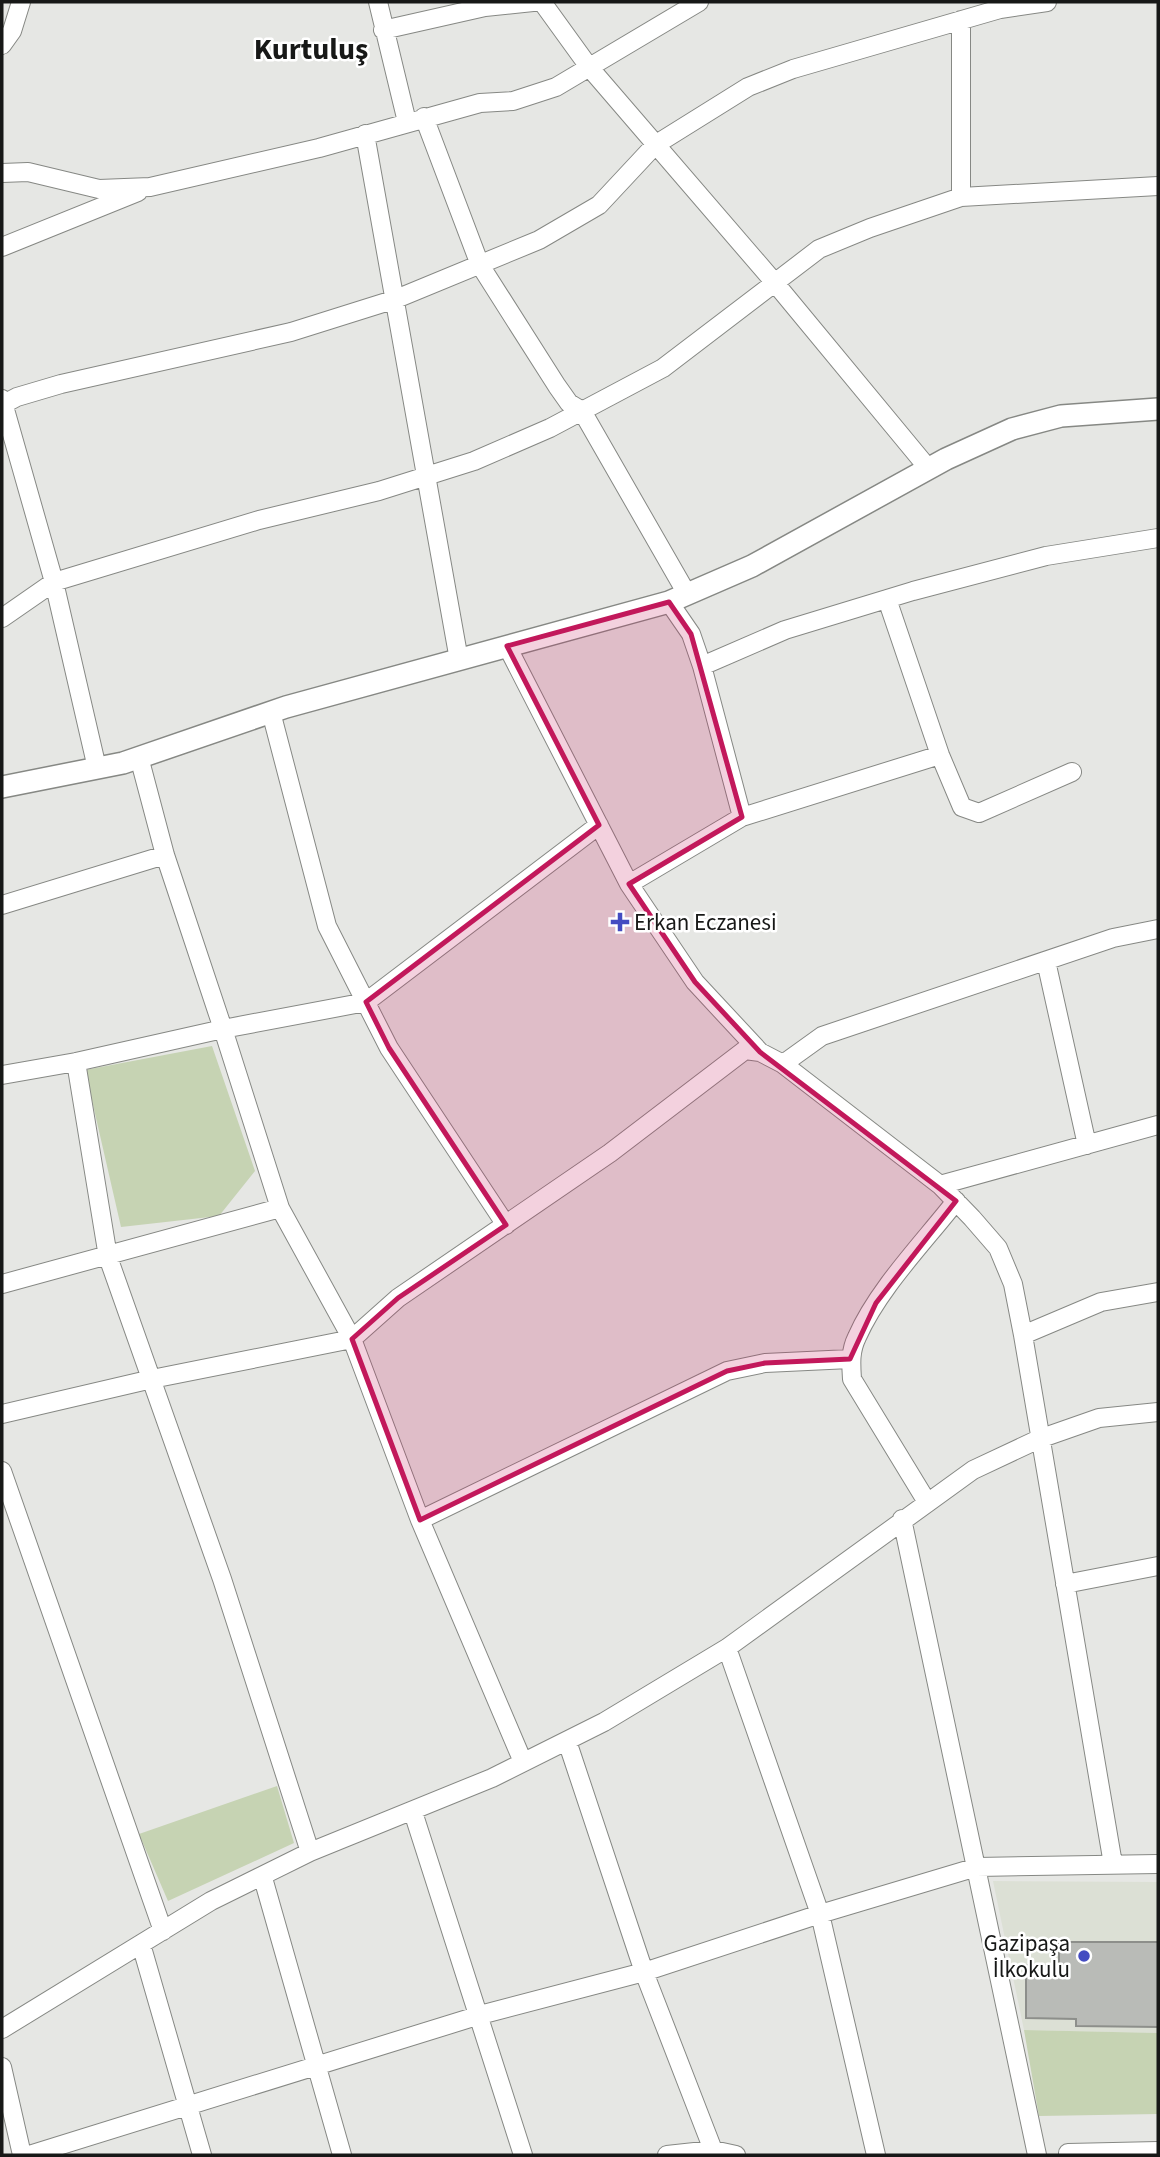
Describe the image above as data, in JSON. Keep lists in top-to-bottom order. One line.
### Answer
{"districts":["Kurtuluş"],"places":{"health":["Erkan Eczanesi"],"other":["Gazipaşa İlkokulu"]}}
